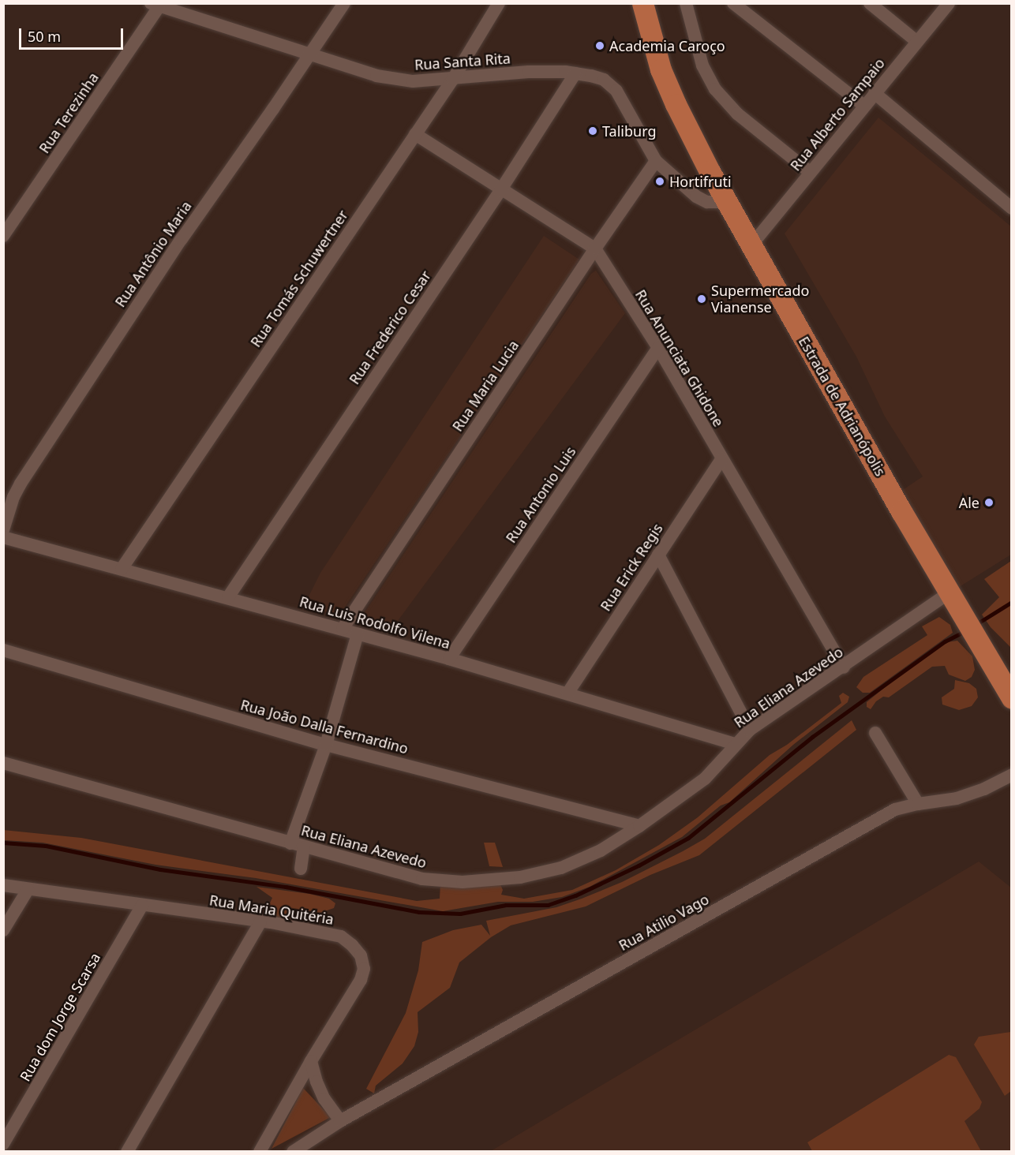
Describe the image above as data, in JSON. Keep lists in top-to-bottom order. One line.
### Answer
{"streets":{"main road":["Estrada de Adrianópolis"],"street":["Rua Santa Rita","Rua Terezinha","Rua Alberto Sampaio","Rua Antônio Maria","Rua Tomás Schuwertner","Rua Frederico Cesar","Rua Anunciata Ghidone","Rua Maria Lucia","Rua Antonio Luis","Rua Erick Regis","Rua Luis Rodolfo Vilena","Rua Eliana Azevedo","Rua João Dalla Fernardino","Rua Maria Quitéria","Rua Atilio Vago","Rua dom Jorge Scarsa"]},"crossings":[["Rua Santa Rita","Rua Terezinha"],["Rua Santa Rita","Rua Antônio Maria"],["Rua Santa Rita","Rua Tomás Schuwertner"],["Rua Santa Rita","Rua Frederico Cesar"],["Rua Santa Rita","Rua Maria Lucia"],["Rua Santa Rita","Estrada de Adrianópolis"],["Rua Alberto Sampaio","Estrada de Adrianópolis"],["Rua Tomás Schuwertner","Rua Anunciata Ghidone"],["Rua Tomás Schuwertner","Rua Luis Rodolfo Vilena"],["Rua Frederico Cesar","Rua Anunciata Ghidone"],["Rua Frederico Cesar","Rua Luis Rodolfo Vilena"],["Rua Anunciata Ghidone","Rua Maria Lucia"],["Rua Anunciata Ghidone","Rua Antonio Luis"],["Rua Anunciata Ghidone","Rua Erick Regis"],["Rua Anunciata Ghidone","Rua Eliana Azevedo"],["Rua Maria Lucia","Rua Luis Rodolfo Vilena"],["Estrada de Adrianópolis","Rua Eliana Azevedo"],["Rua Antonio Luis","Rua Luis Rodolfo Vilena"],["Rua Erick Regis","Rua Luis Rodolfo Vilena"],["Rua Luis Rodolfo Vilena","Rua Eliana Azevedo"],["Rua Eliana Azevedo","Rua João Dalla Fernardino"],["Rua Maria Quitéria","Rua dom Jorge Scarsa"]],"places":["Academia Caroço","Taliburg","Hortifruti","Supermercado Vianense","Ale"],"scale_bar":"50 m"}
